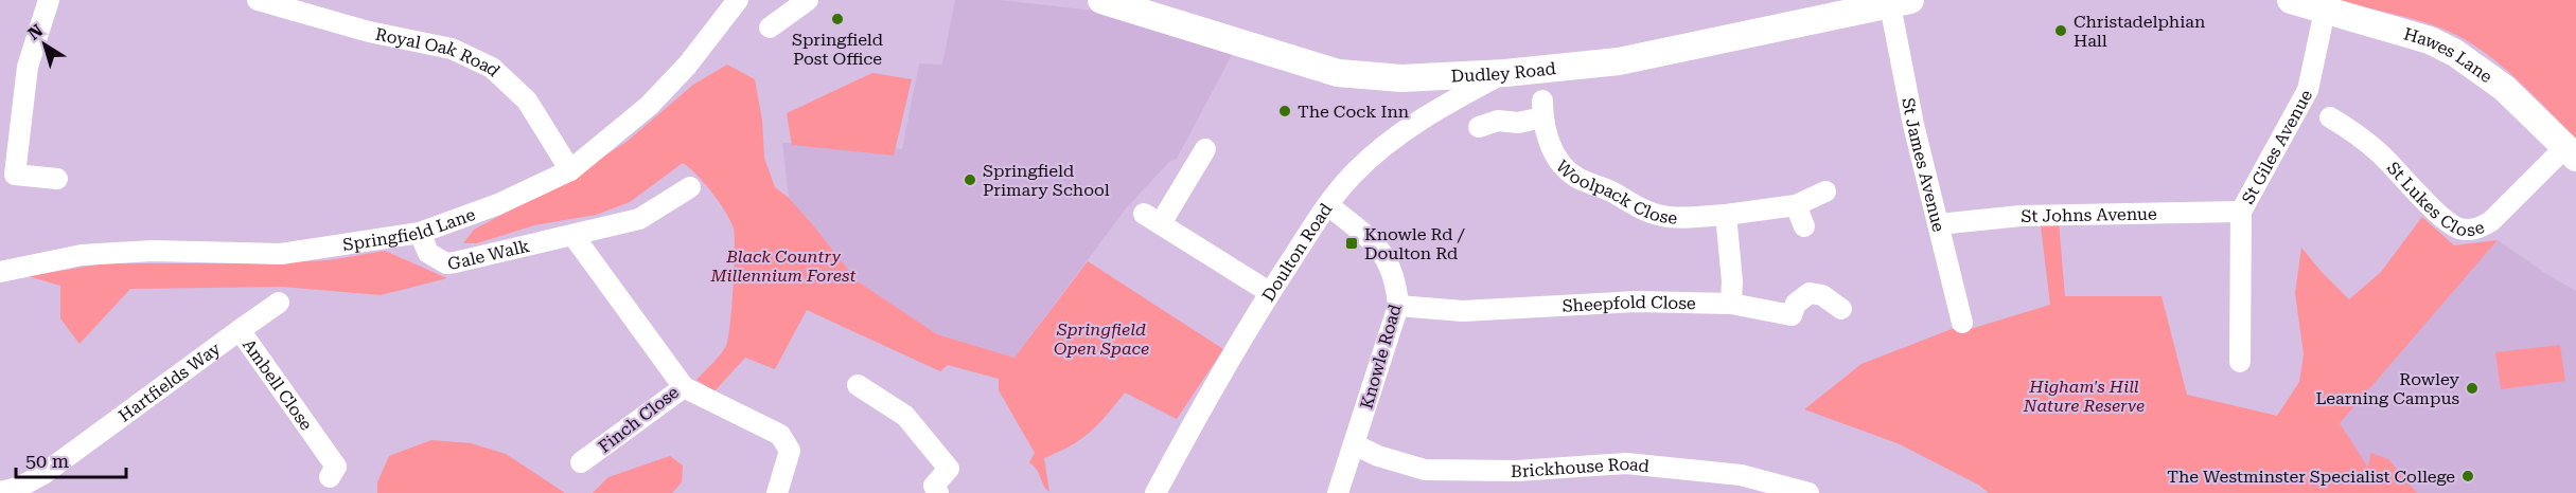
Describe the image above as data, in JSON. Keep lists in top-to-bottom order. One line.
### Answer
{"streets":{"main road":["Hawes Lane","Dudley Road"],"street":["Royal Oak Road","St Giles Avenue","St James Avenue","Woolpack Close","St Lukes Close","St Johns Avenue","Springfield Lane","Gale Walk","Doulton Road","Sheepfold Close","Knowle Road","Hartfields Way","Ambell Close","Finch Close","Brickhouse Road"]},"crossings":[["Royal Oak Road","Springfield Lane"],["Hawes Lane","St Giles Avenue"],["Hawes Lane","St Lukes Close"],["Dudley Road","St James Avenue"],["Dudley Road","Doulton Road"],["St Giles Avenue","St Johns Avenue"],["St James Avenue","St Johns Avenue"],["Springfield Lane","Gale Walk"],["Gale Walk","Finch Close"],["Doulton Road","Knowle Road"],["Sheepfold Close","Knowle Road"],["Knowle Road","Brickhouse Road"],["Hartfields Way","Ambell Close"]],"parks":["Black Country Millennium Forest","Springfield Open Space","Higham's Hill Nature Reserve"],"places":{"other":["Springfield Post Office","Christadelphian Hall","The Cock Inn","Springfield Primary School","Rowley Learning Campus","The Westminster Specialist College"],"transit":["Knowle Rd / Doulton Rd"]},"scale_bar":"50 m","north":"top left"}
